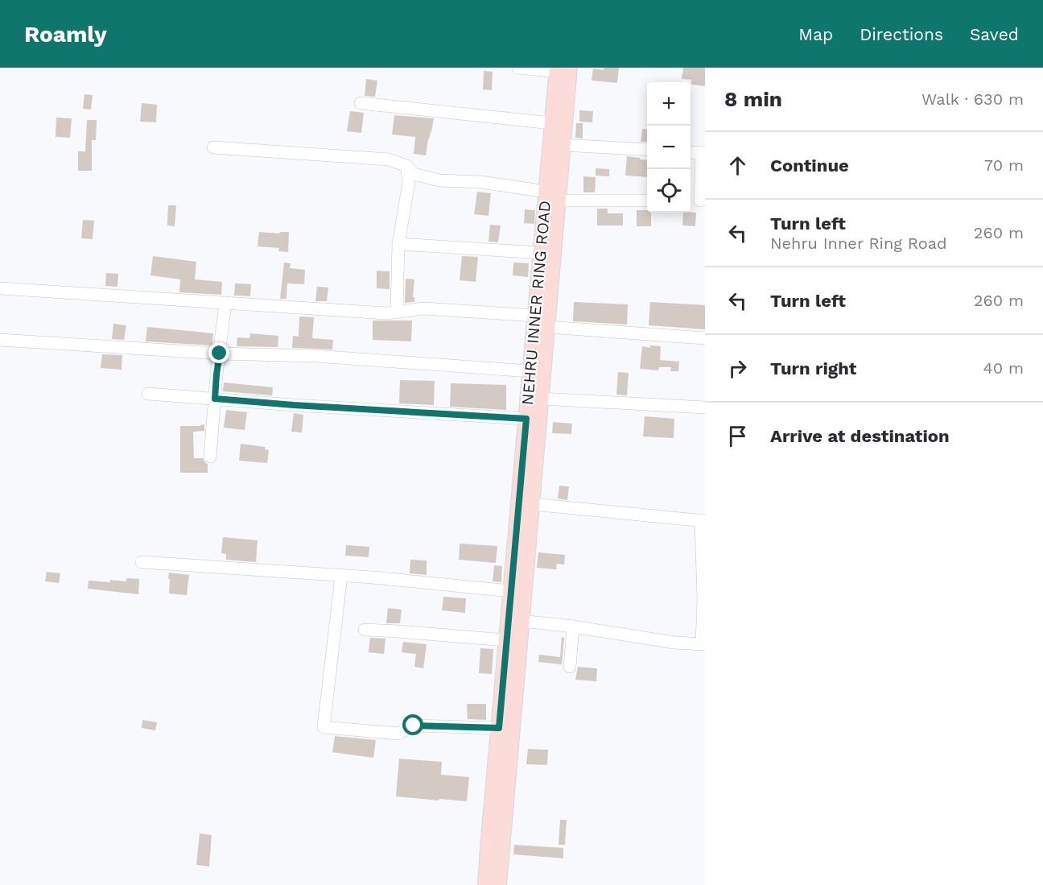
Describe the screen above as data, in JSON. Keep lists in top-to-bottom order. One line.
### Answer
{"streets":{"main road":["NEHRU INNER RING ROAD"]},"page":{"header":"Roamly","nav":["Map","Directions","Saved"],"heading":["8 min","Walk · 630 m"],"map_buttons":["+","−"],"list":[["Continue","70 m"],["Turn left","Nehru Inner Ring Road","260 m"],["Turn left","260 m"],["Turn right","40 m"],"Arrive at destination"]}}
